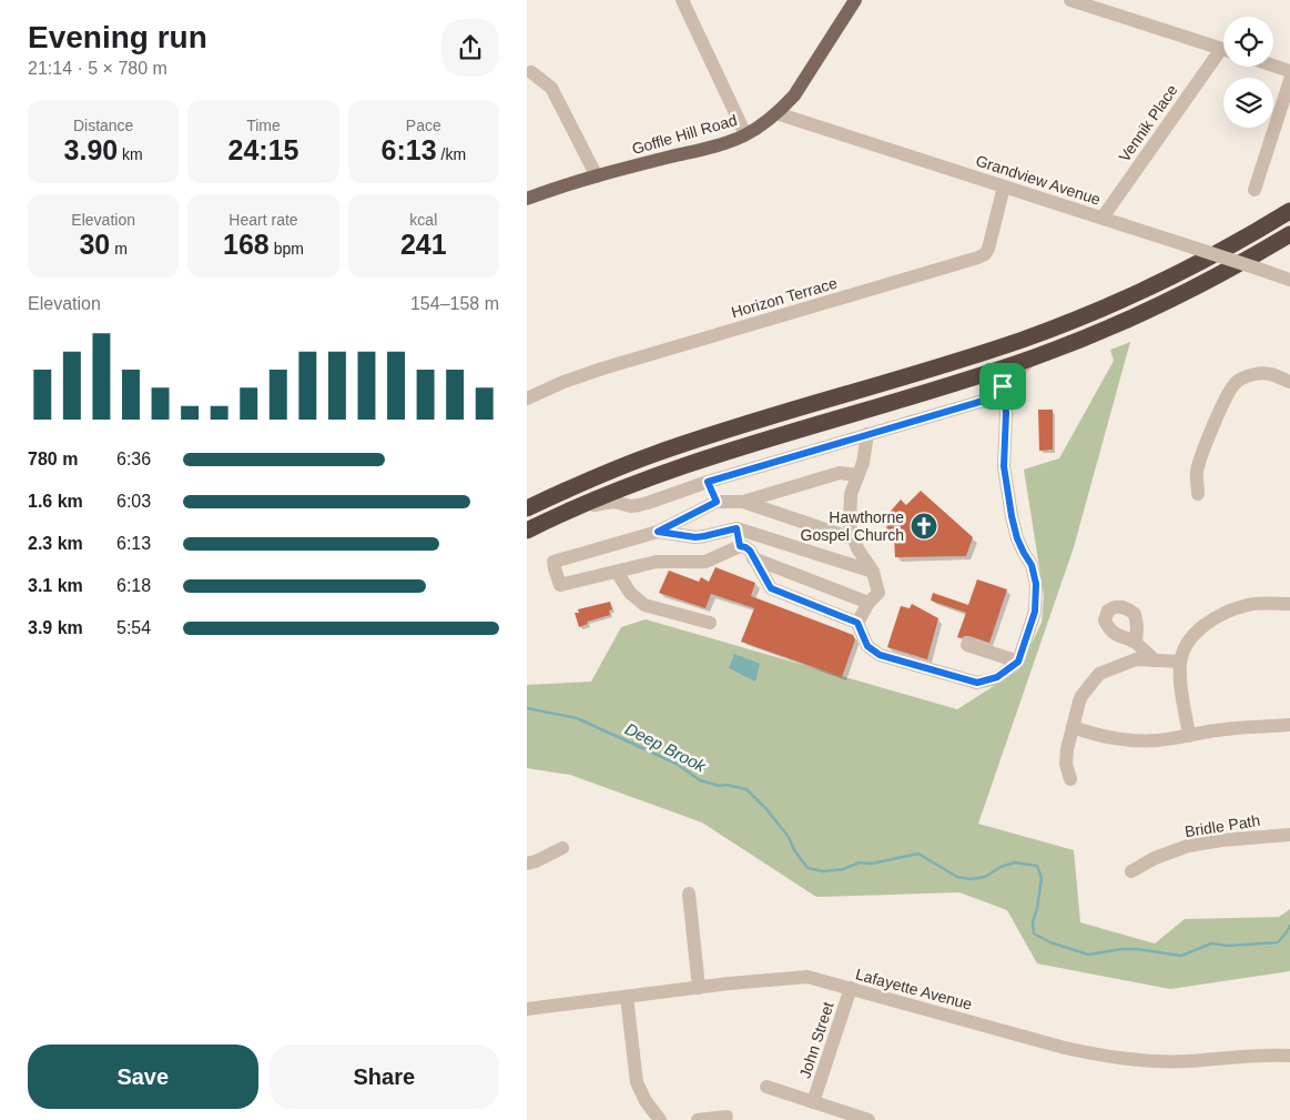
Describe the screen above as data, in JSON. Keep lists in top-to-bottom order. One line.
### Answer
{"streets":{"main road":["Goffle Hill Road"],"street":["Vennik Place","Grandview Avenue","Horizon Terrace","Bridle Path","Lafayette Avenue","John Street"]},"crossings":[["Vennik Place","Grandview Avenue"],["Goffle Hill Road","Grandview Avenue"],["Grandview Avenue","Horizon Terrace"],["Lafayette Avenue","John Street"]],"water":["Deep Brook"],"places":{"church":["Hawthorne Gospel Church"]},"page":{"heading":["Evening run","21:14 · 5 × 780 m"],"stats":[["Distance","3.90 km"],["Time","24:15"],["Pace","6:13 /km"],["Elevation","30 m"],["Heart rate","168 bpm"],["kcal","241"]],"chart":["Elevation","154–158 m"],"list":[{"name":"780 m","note":"6:36"},{"name":"1.6 km","note":"6:03"},{"name":"2.3 km","note":"6:13"},{"name":"3.1 km","note":"6:18"},{"name":"3.9 km","note":"5:54"}],"buttons":["Save","Share"]}}
